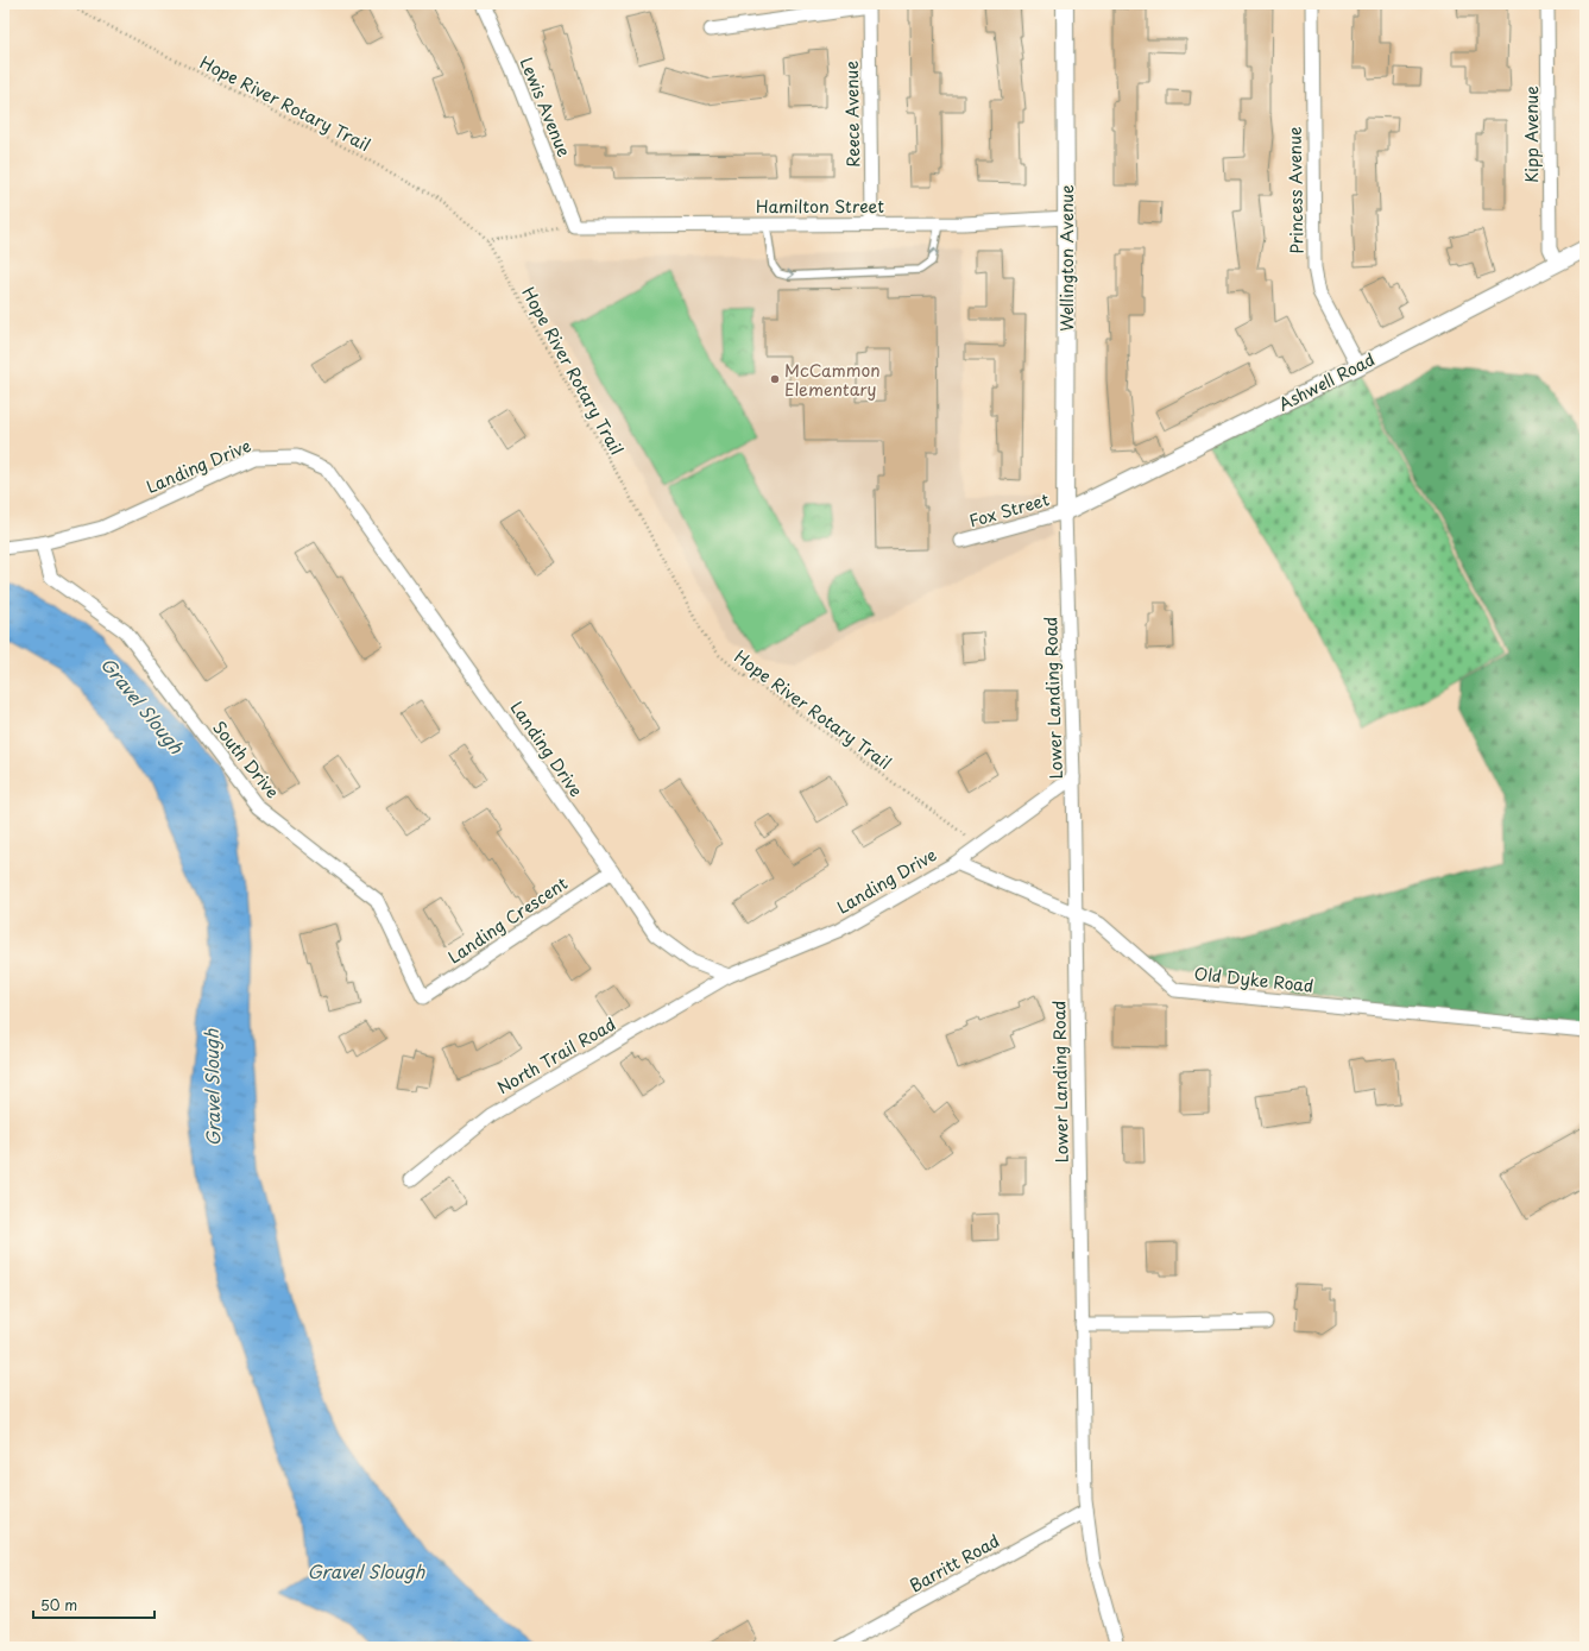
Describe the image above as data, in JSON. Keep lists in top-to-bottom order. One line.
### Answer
{"streets":{"street":["Lewis Avenue","Reece Avenue","Kipp Avenue","Princess Avenue","Hamilton Street","Wellington Avenue","Ashwell Road","Landing Drive","Fox Street","Lower Landing Road","South Drive","Landing Crescent","Old Dyke Road","North Trail Road","Barritt Road"],"path":["Hope River Rotary Trail"]},"crossings":[["Hope River Rotary Trail","Landing Drive"],["Lewis Avenue","Hamilton Street"],["Reece Avenue","Hamilton Street"],["Kipp Avenue","Ashwell Road"],["Princess Avenue","Ashwell Road"],["Hamilton Street","Wellington Avenue"],["Wellington Avenue","Ashwell Road"],["Wellington Avenue","Fox Street"],["Wellington Avenue","Lower Landing Road"],["Ashwell Road","Fox Street"],["Ashwell Road","Lower Landing Road"],["Landing Drive","Lower Landing Road"],["Landing Drive","South Drive"],["Landing Drive","Landing Crescent"],["Landing Drive","Old Dyke Road"],["Landing Drive","North Trail Road"],["Fox Street","Lower Landing Road"],["Lower Landing Road","Old Dyke Road"],["Lower Landing Road","Barritt Road"],["South Drive","Landing Crescent"]],"water":["Gravel Slough"],"places":["McCammon Elementary"],"scale_bar":"50 m"}
